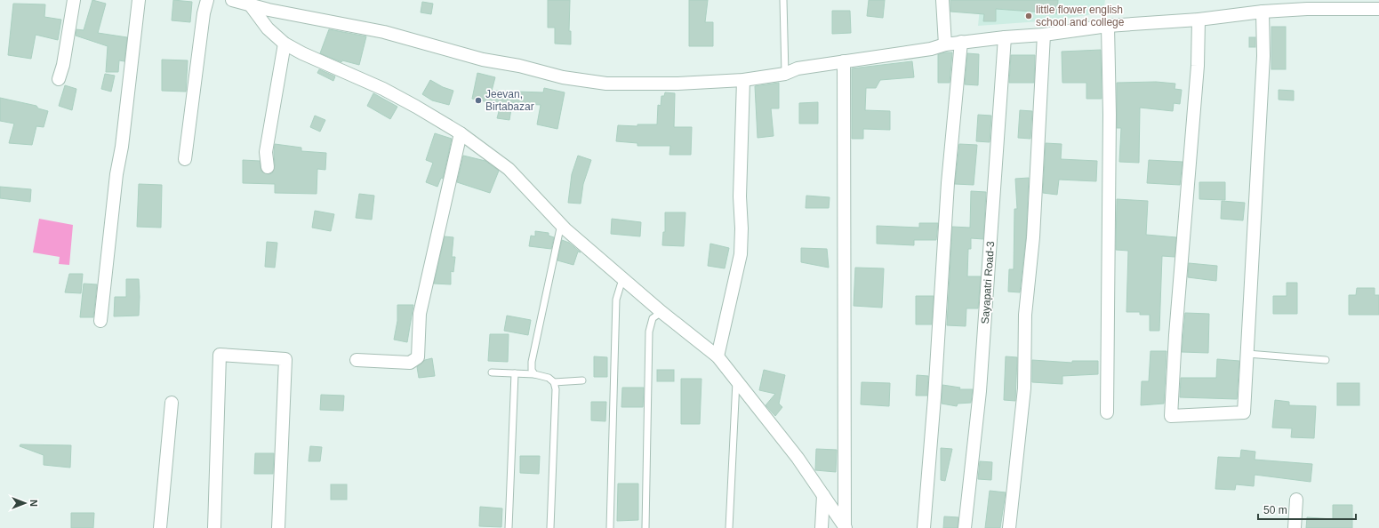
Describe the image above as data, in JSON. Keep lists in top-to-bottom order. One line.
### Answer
{"streets":{"street":["Sayapatri Road-3"]},"places":["little flower english school and college","Jeevan, Birtabazar"],"scale_bar":"50 m","north":"right"}
